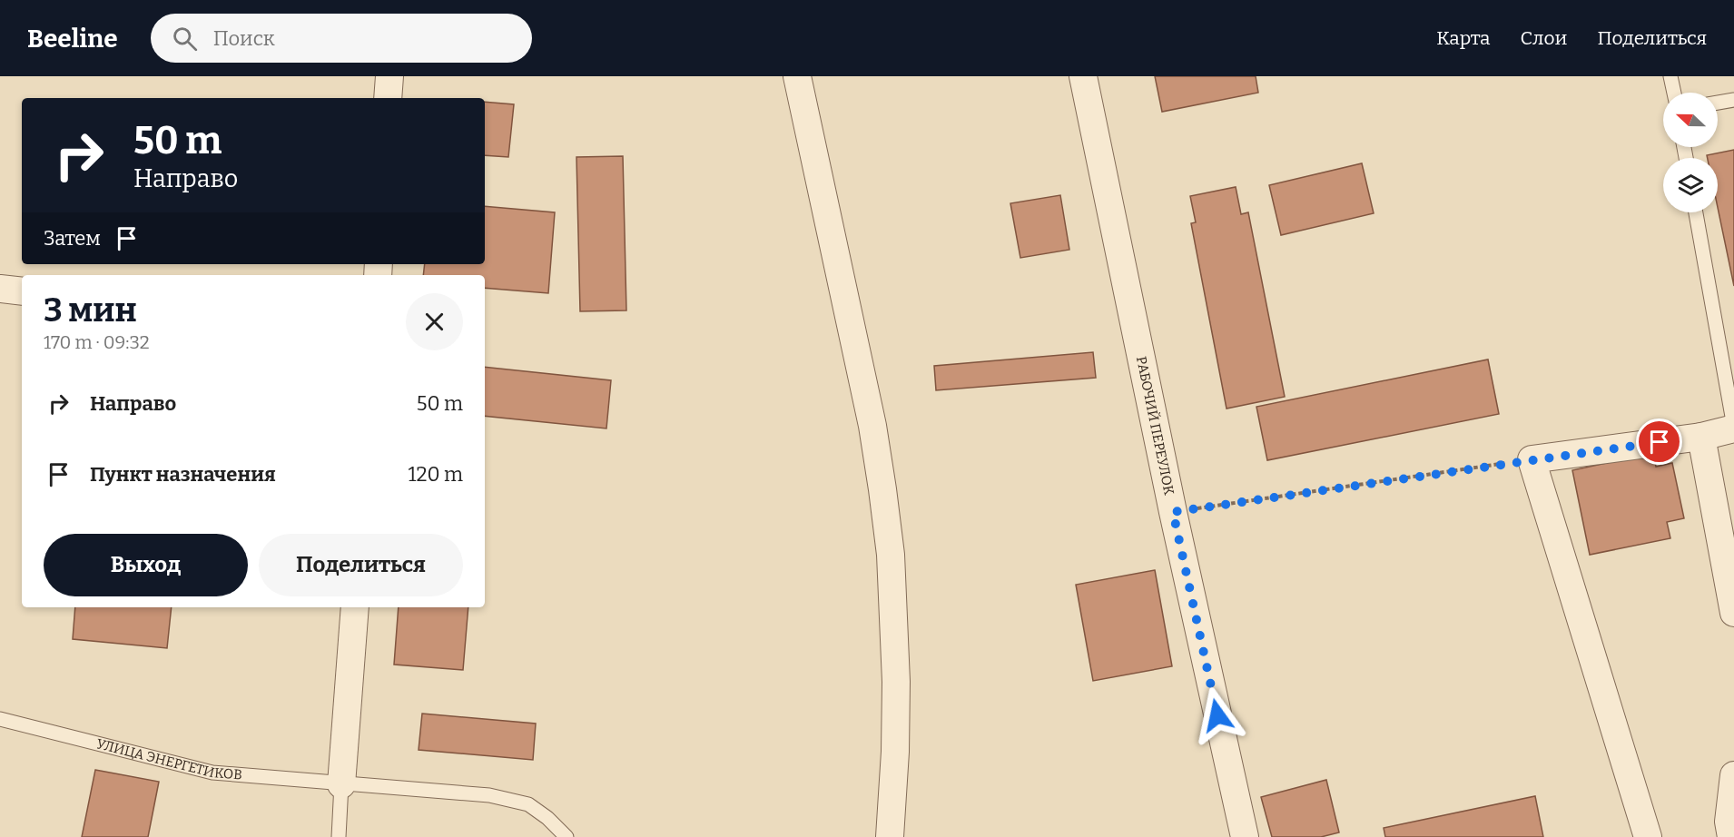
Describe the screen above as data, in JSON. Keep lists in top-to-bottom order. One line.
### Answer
{"streets":{"street":["РАБОЧИЙ ПЕРЕУЛОК"],"lane":["УЛИЦА ЭНЕРГЕТИКОВ"]},"north":"left","page":{"header":"Beeline","search":"Поиск","nav":["Карта","Слои","Поделиться"],"turn":["50 m","Направо"],"then":"Затем","heading":["3 мин","170 m · 09:32"],"list":[{"name":"Направо","value":"50 m"},{"name":"Пункт назначения","value":"120 m"}],"buttons":["Выход","Поделиться"]}}
